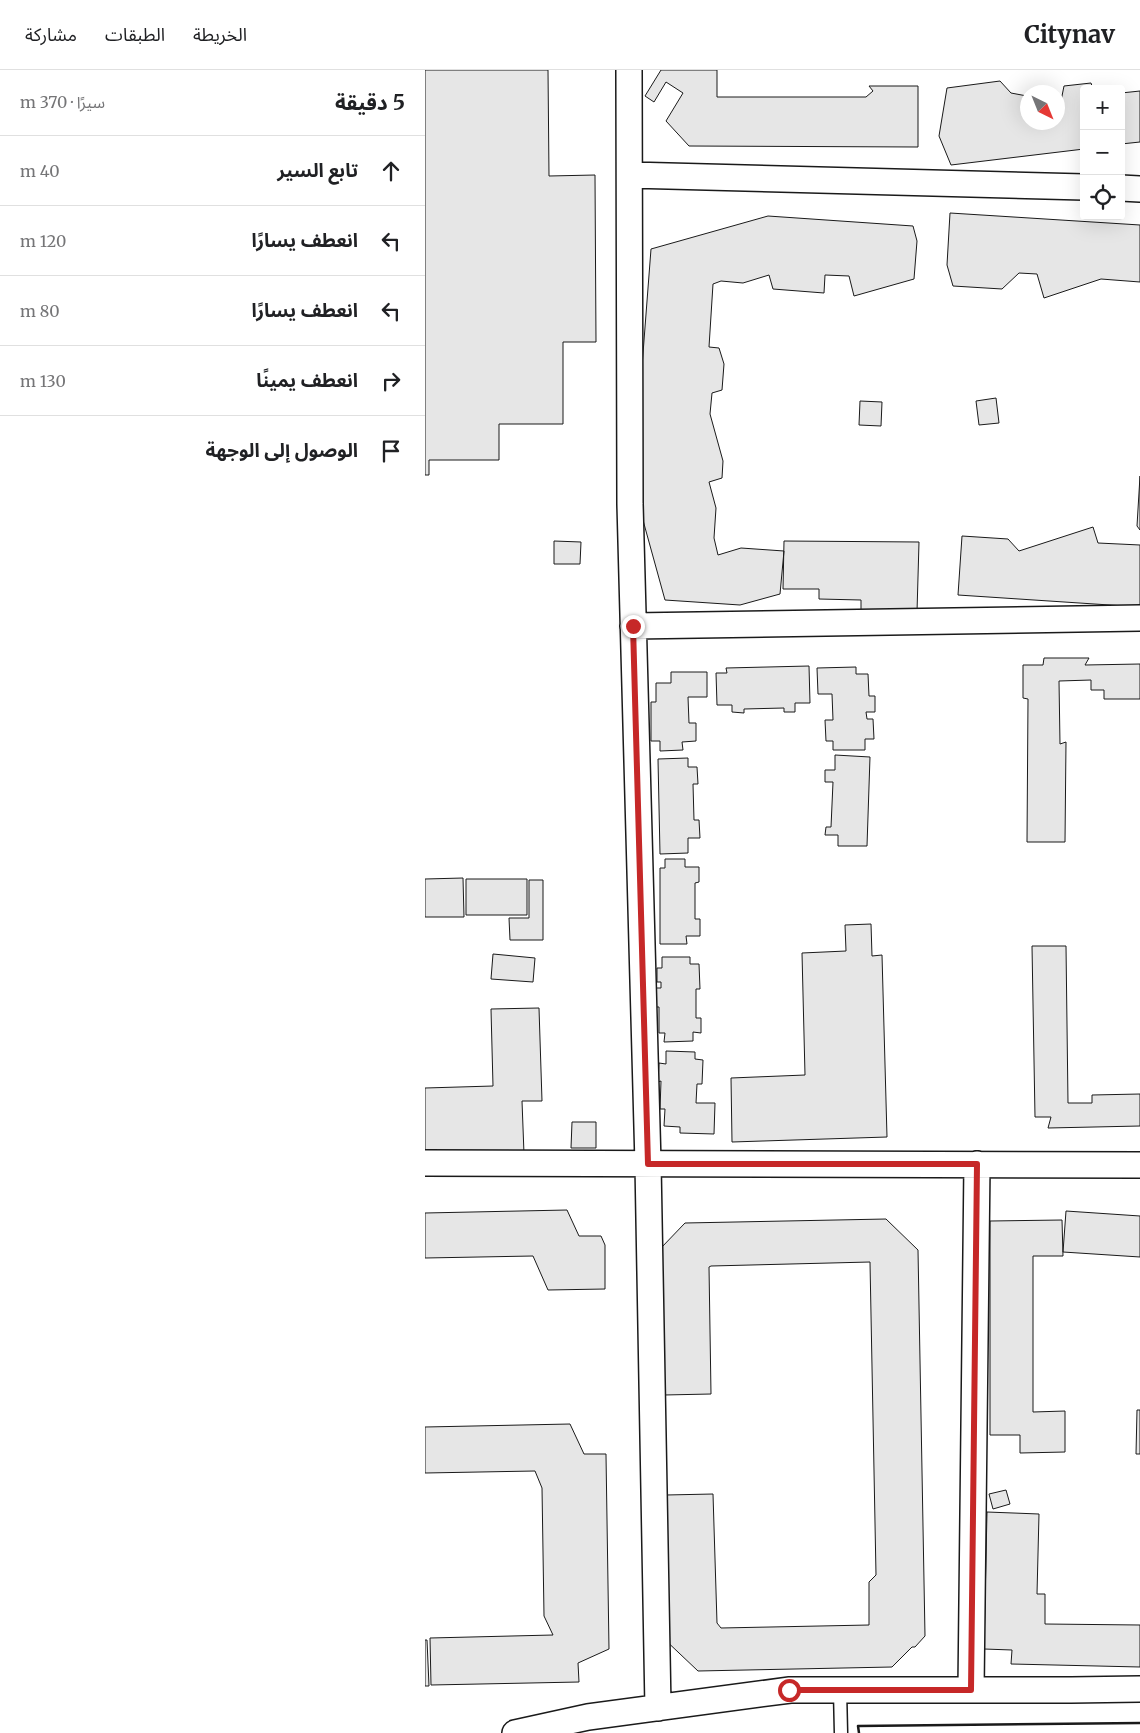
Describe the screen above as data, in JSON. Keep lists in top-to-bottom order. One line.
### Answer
{"north":"bottom right","page":{"header":"Citynav","nav":["الخريطة","الطبقات","مشاركة"],"heading":["5 دقيقة","سيرًا · 370 m"],"map_buttons":["+","−"],"list":[["تابع السير","40 m"],["انعطف يسارًا","120 m"],["انعطف يسارًا","80 m"],["انعطف يمينًا","130 m"],"الوصول إلى الوجهة"]}}
